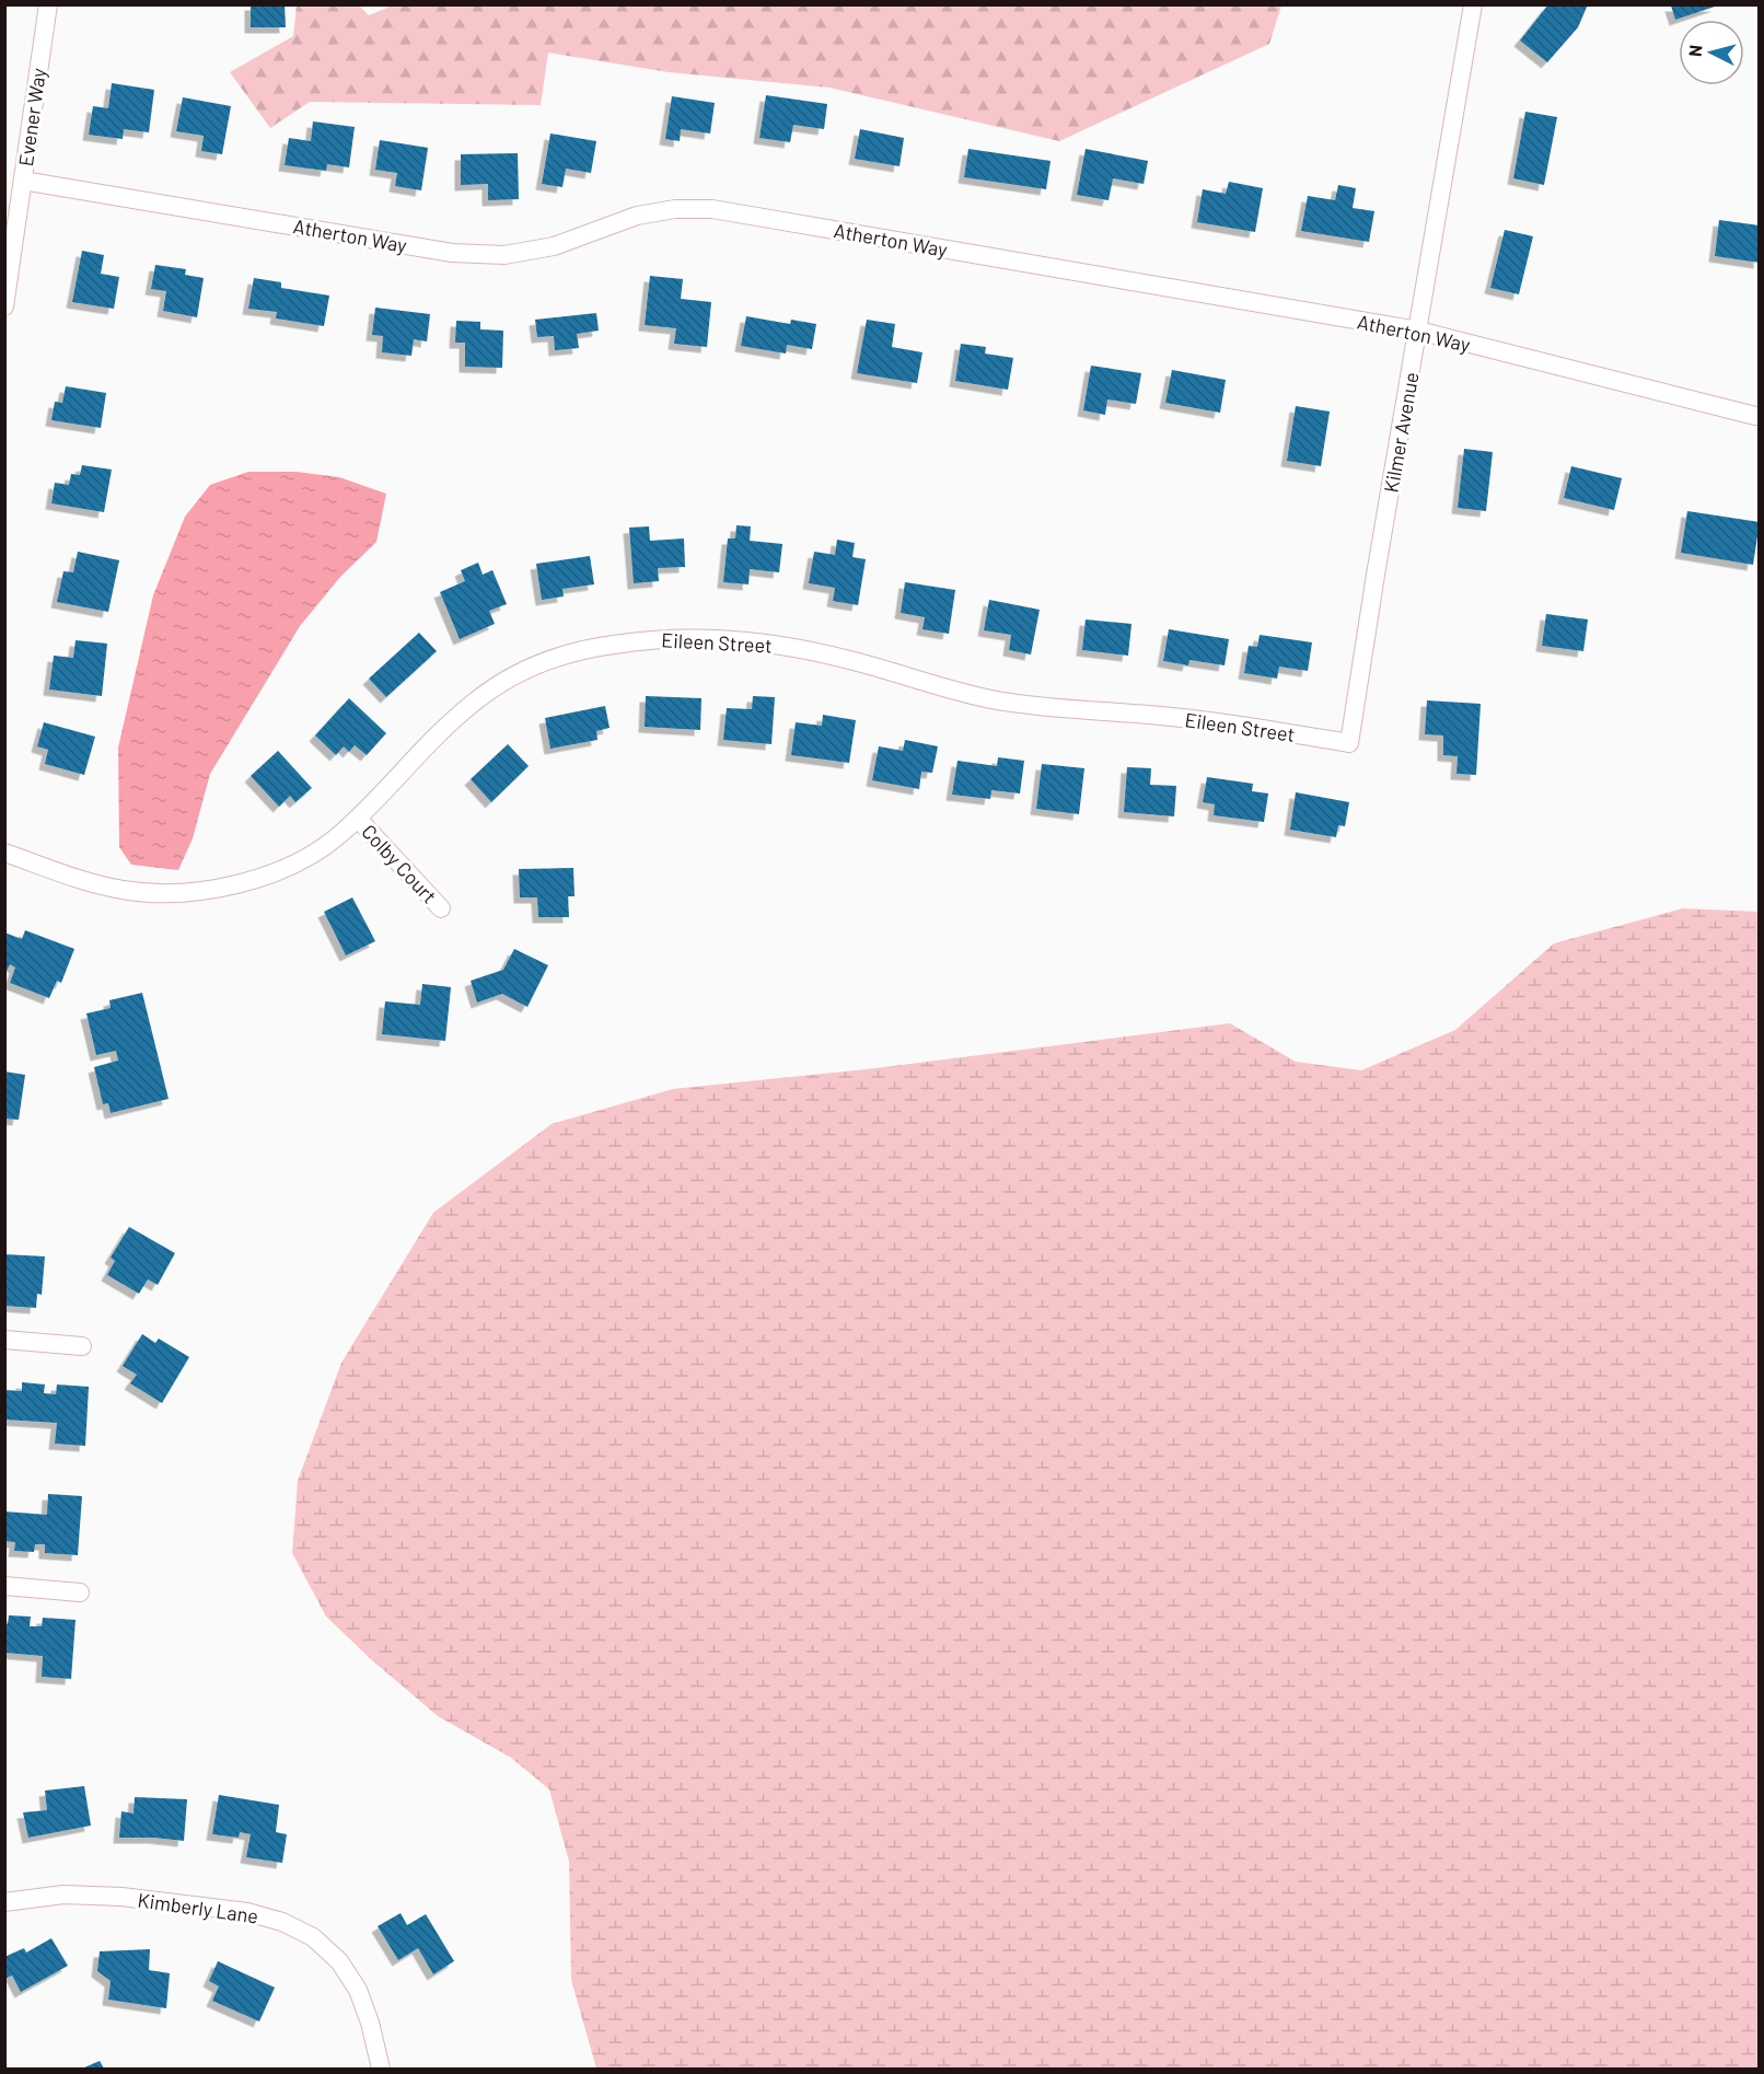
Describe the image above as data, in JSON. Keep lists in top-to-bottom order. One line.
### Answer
{"streets":{"street":["Evener Way","Atherton Way","Kilmer Avenue","Eileen Street","Colby Court","Kimberly Lane"]},"crossings":[["Evener Way","Atherton Way"],["Atherton Way","Kilmer Avenue"],["Kilmer Avenue","Eileen Street"],["Eileen Street","Colby Court"]],"north":"left"}
